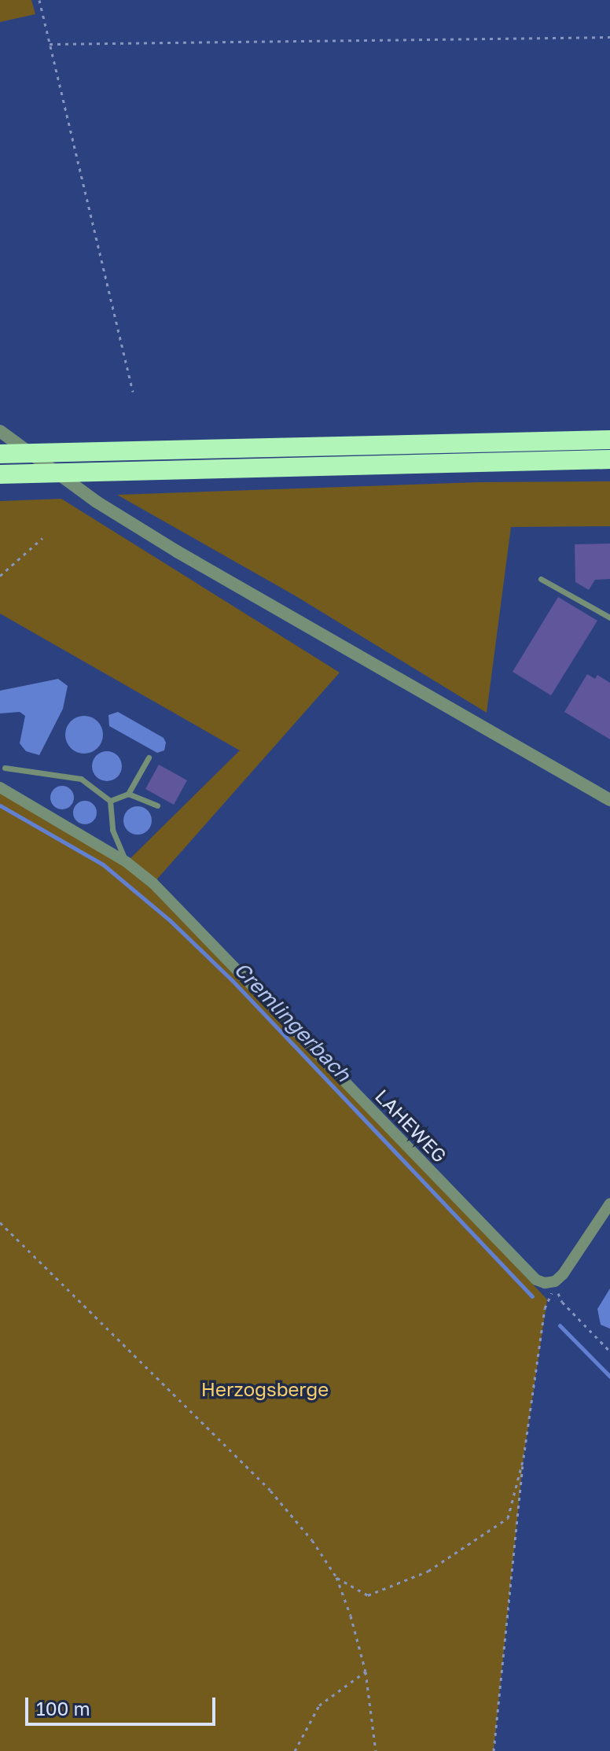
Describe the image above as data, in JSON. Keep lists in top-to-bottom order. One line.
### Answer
{"streets":{"street":["LAHEWEG"]},"water":["Cremlingerbach"],"parks":["Herzogsberge"],"scale_bar":"100 m"}
